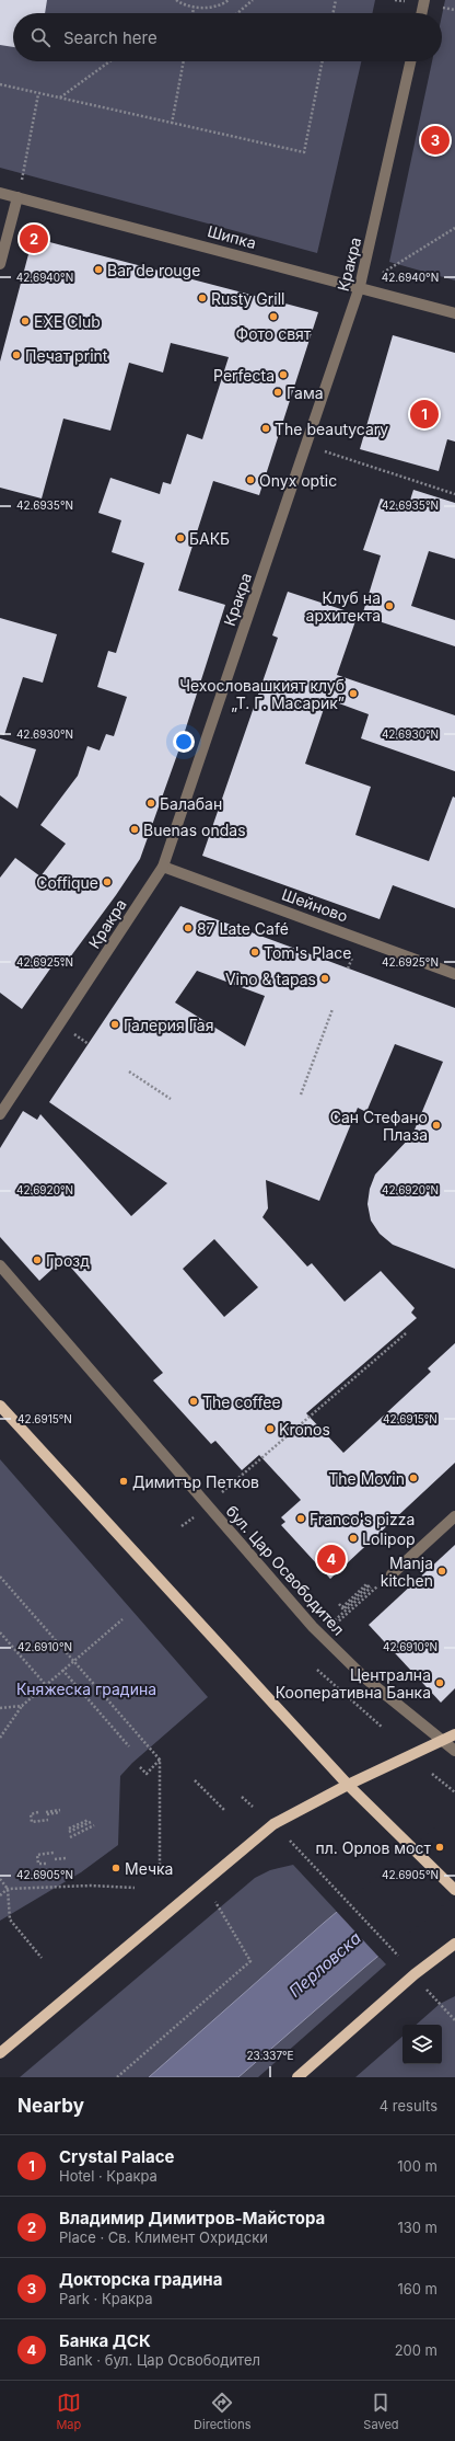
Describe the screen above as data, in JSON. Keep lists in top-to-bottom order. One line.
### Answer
{"streets":{"street":["Шипка","Кракра","Шейново","бул. Цар Освободител"]},"crossings":[["Шипка","Кракра"],["Кракра","Шейново"]],"water":["Перловска"],"parks":["Княжеска градина"],"places":["Bar de rouge","Rusty Grill","Фото свят","EXE Club","Печат print","Perfecta","Гама","The beautycary","Onyx optic","БАКБ","Клуб на архитекта","Чехословашкият клуб „Т. Г. Масарик”","Балабан","Buenas ondas","Coffique","87 Late Café","Tom's Place","Vino & tapas","Галерия Гая","Сан Стефано Плаза","Грозд","The coffee","Kronos","The Movin","Димитър Петков","Franco's pizza","Lolipop","Manja kitchen","Централна Кооперативна Банка","пл. Орлов мост","Мечка"],"page":{"search":"Search here","pins":["3","2","1","4"],"heading":["Nearby","4 results"],"list":[{"mark":"1","name":"Crystal Palace","note":"Hotel · Кракра","value":"100 m"},{"mark":"2","name":"Владимир Димитров-Майстора","note":"Place · Св. Климент Охридски","value":"130 m"},{"mark":"3","name":"Докторска градина","note":"Park · Кракра","value":"160 m"},{"mark":"4","name":"Банка ДСК","note":"Bank · бул. Цар Освободител","value":"200 m"}],"nav":["Map","Directions","Saved"]},"coordinates":["42.6940°N","42.6935°N","42.6930°N","42.6925°N","42.6920°N","42.6915°N","42.6910°N","42.6905°N","23.337°E"]}
